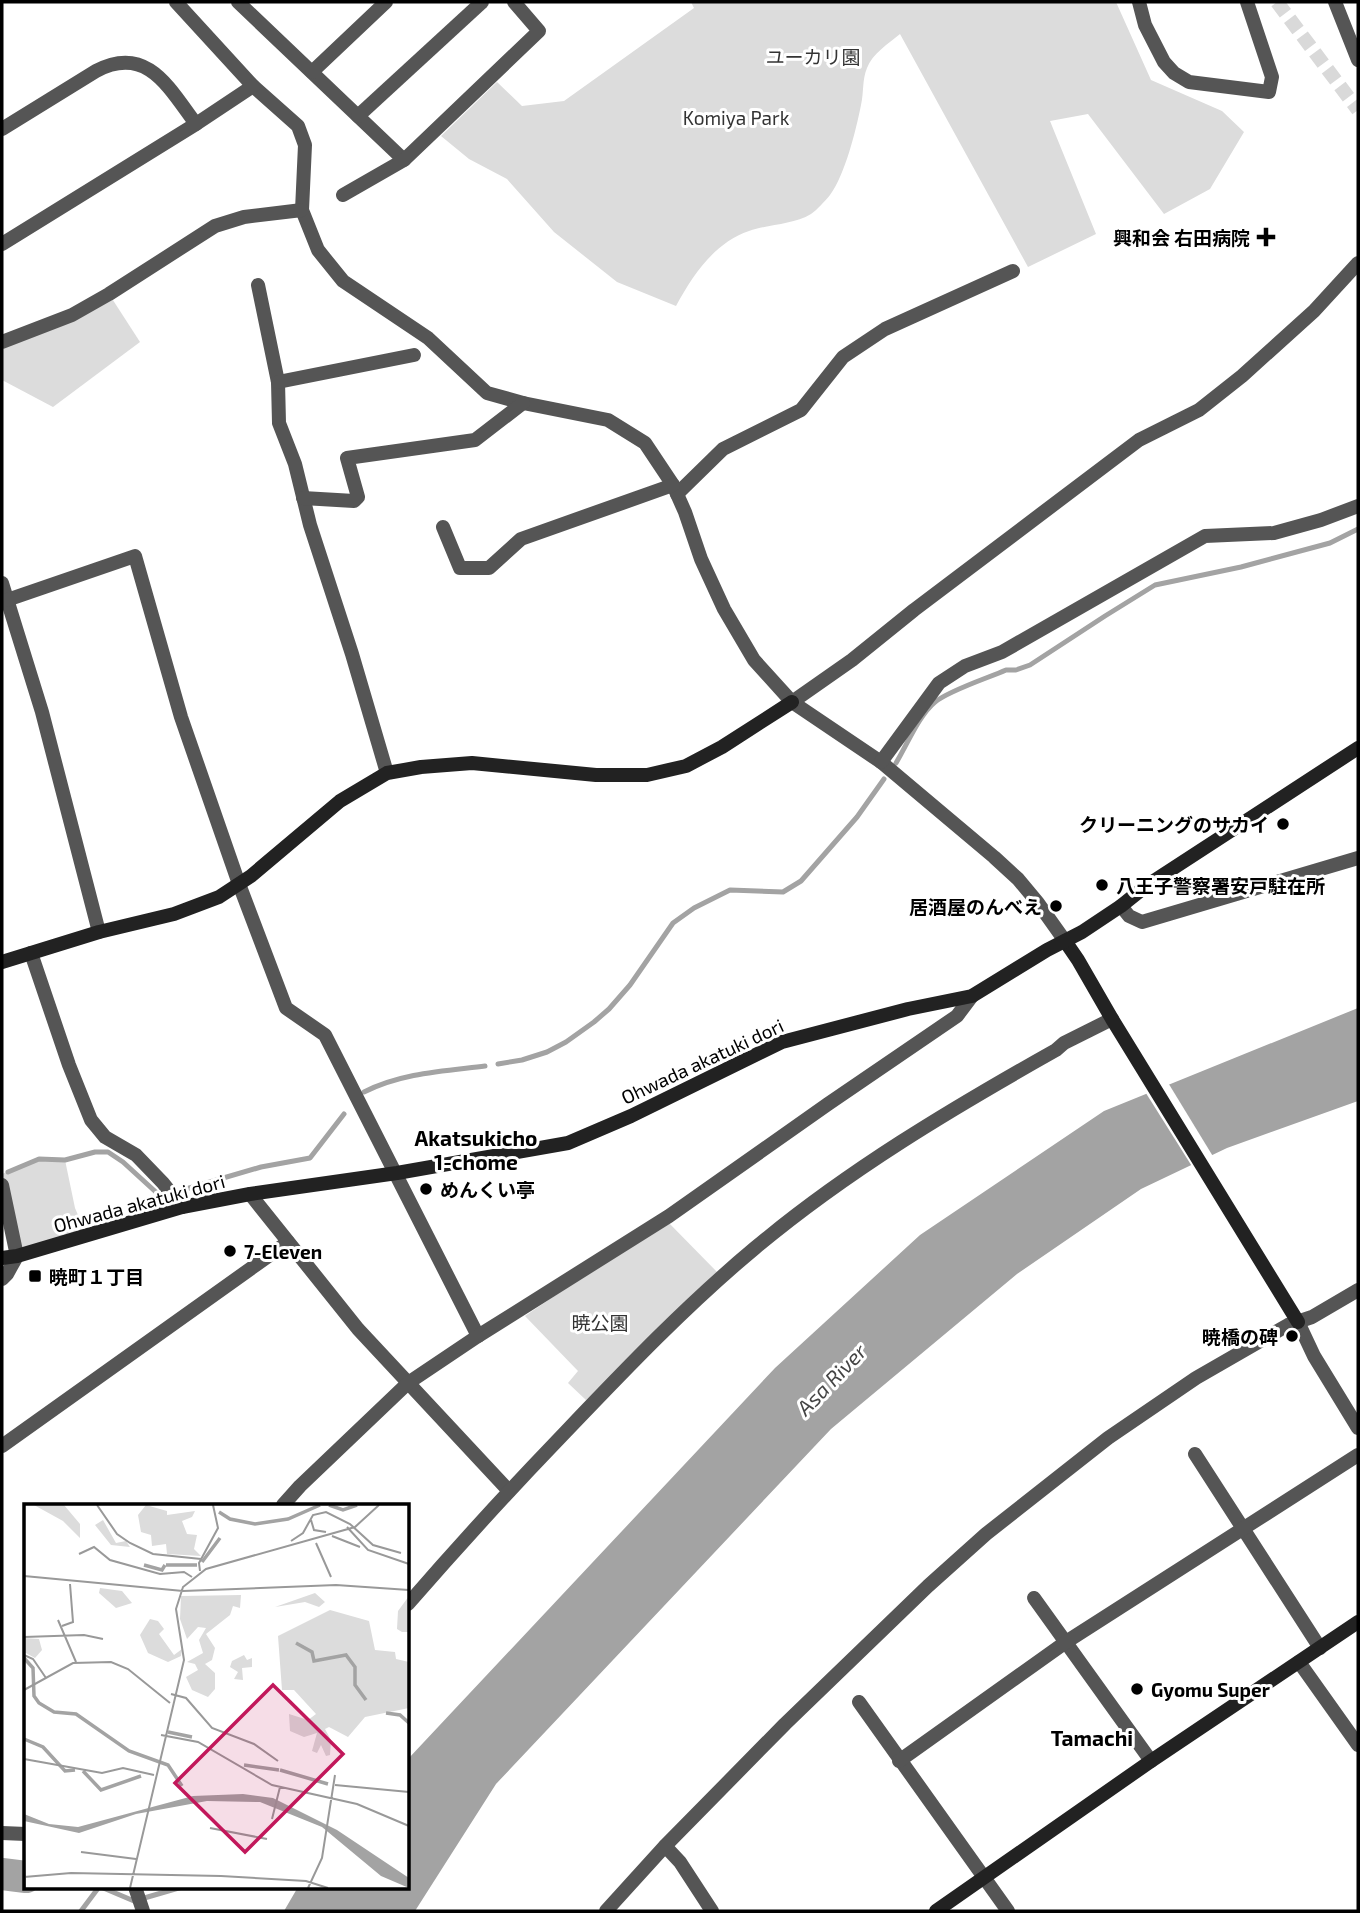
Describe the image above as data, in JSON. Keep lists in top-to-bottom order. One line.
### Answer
{"streets":{"street":["Ohwada akatuki dori"]},"districts":["Akatsukicho 1-chome","Tamachi"],"water":["Asa River"],"parks":["ユーカリ園","Komiya Park","暁公園"],"places":{"health":["興和会 右田病院"],"other":["クリーニングのサカイ","八王子警察署安戸駐在所","居酒屋のんべえ","めんくい亭","7-Eleven","暁橋の碑","Gyomu Super"],"transit":["暁町１丁目"]}}
